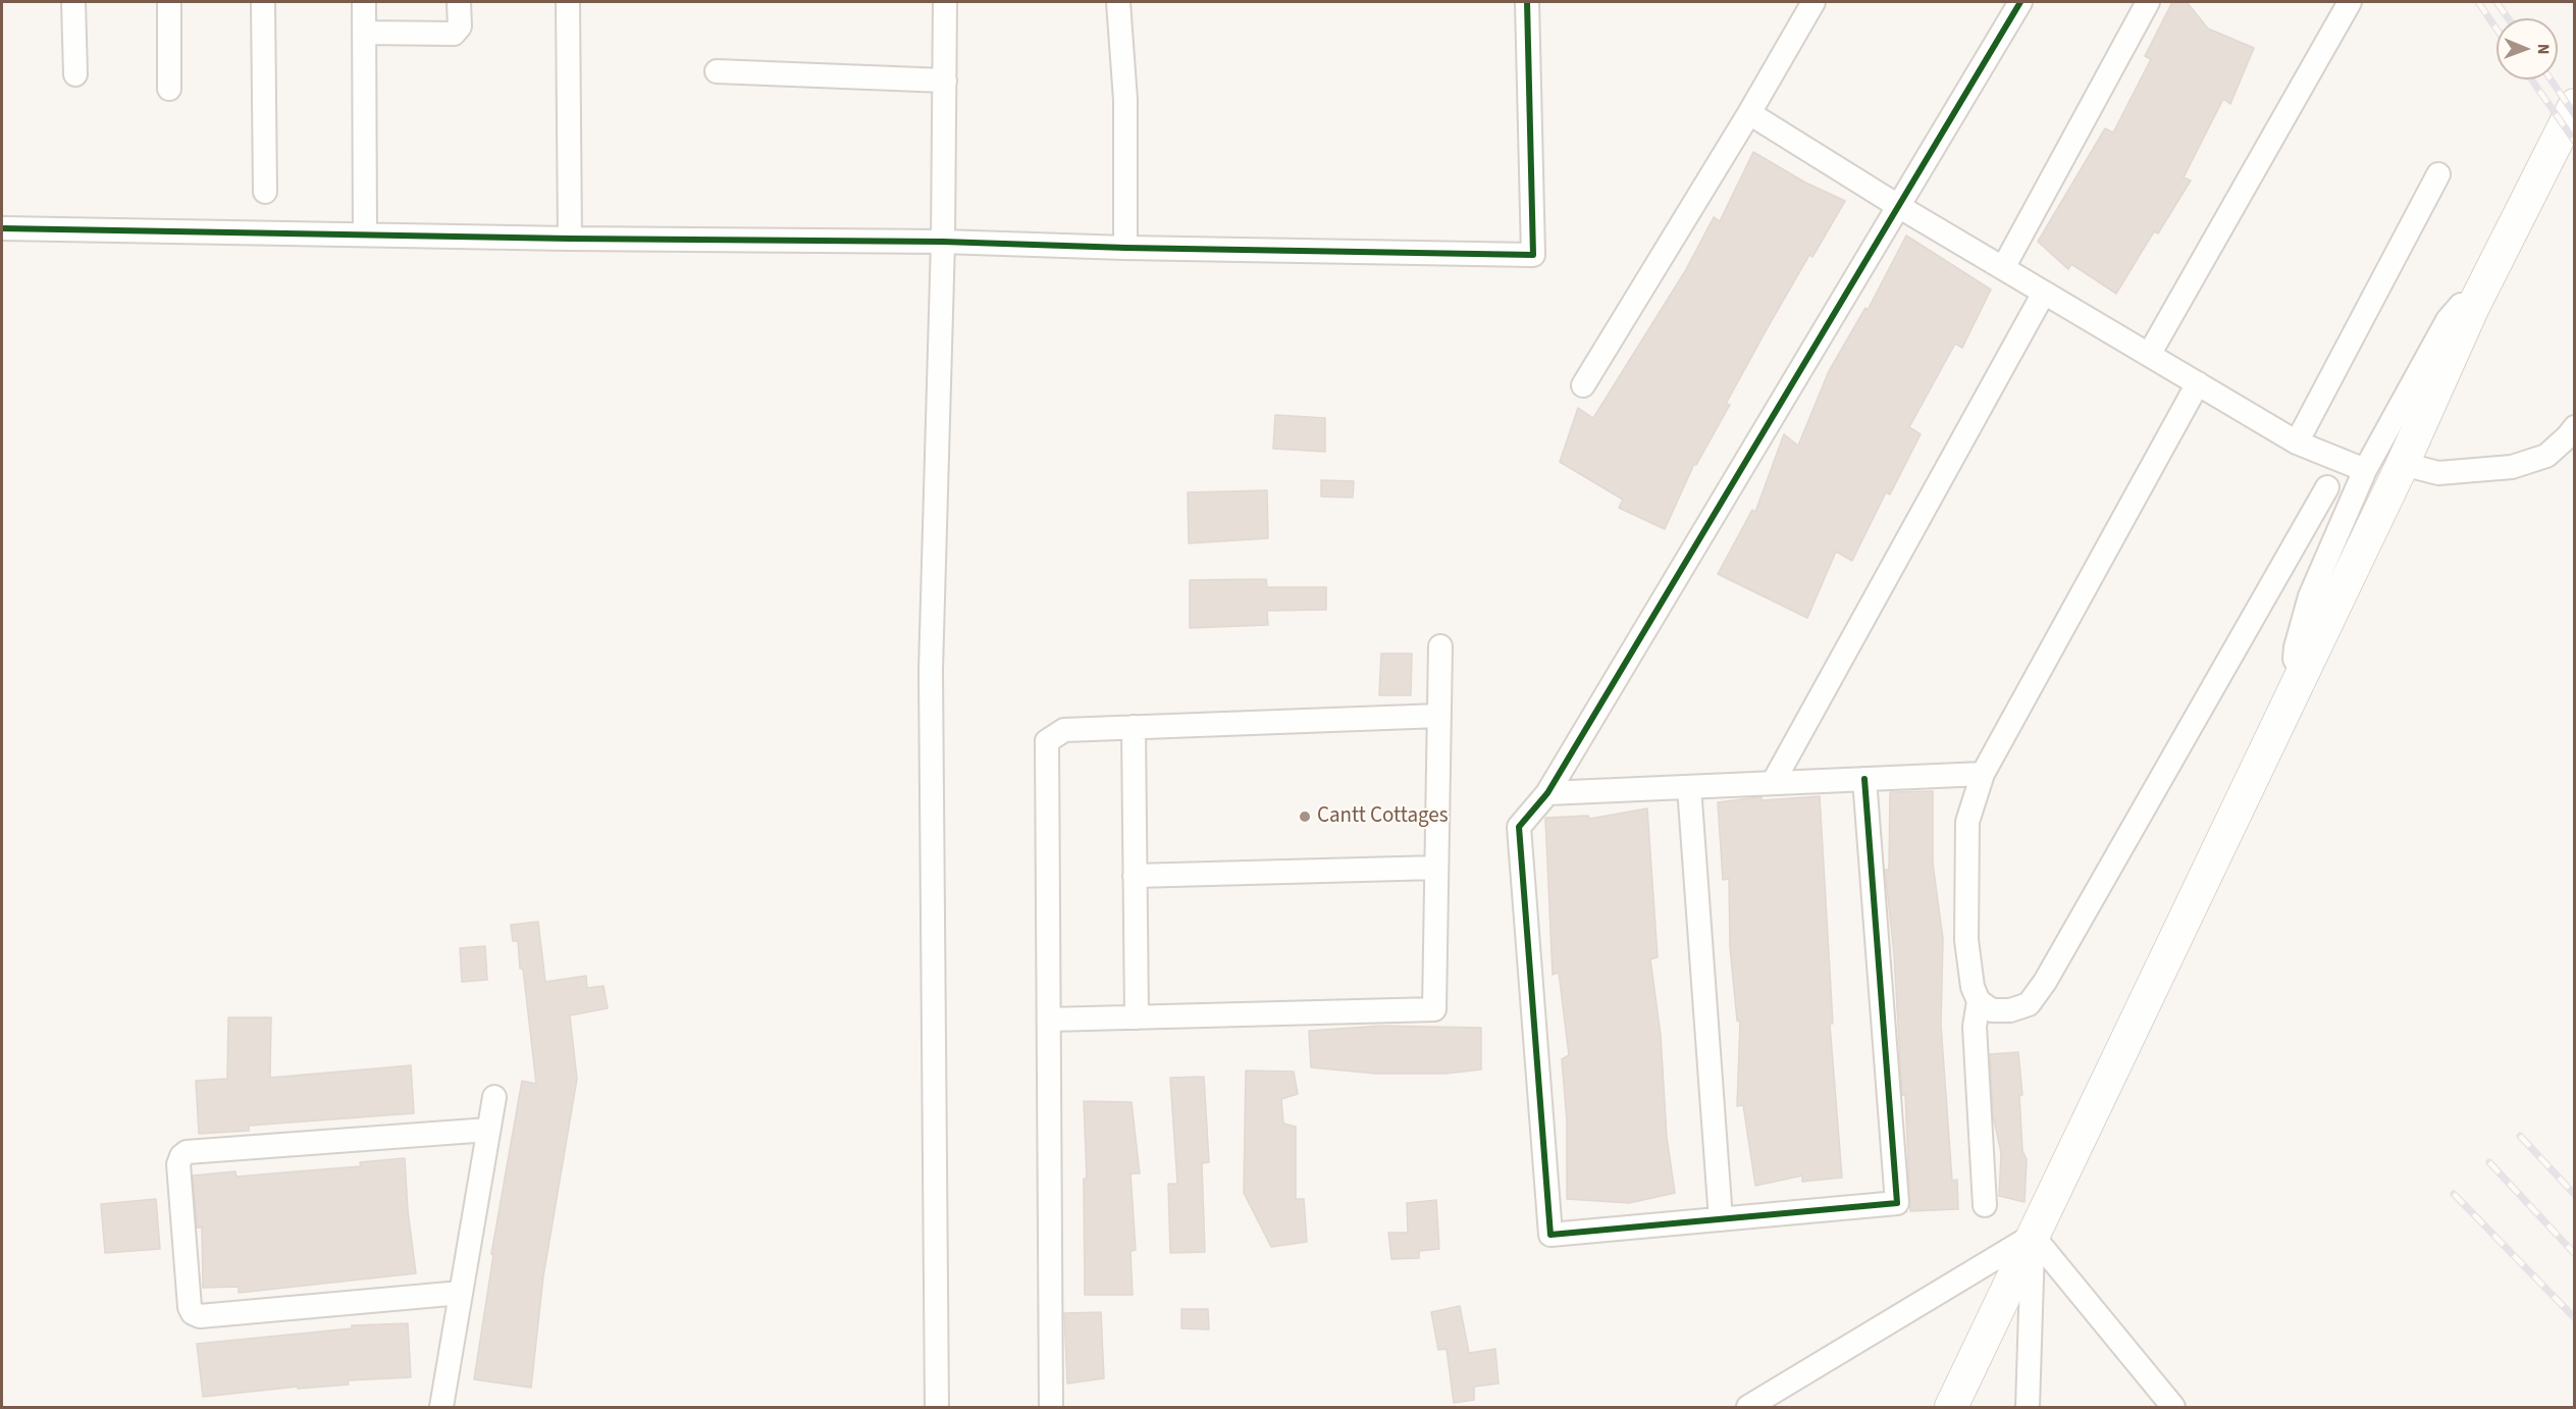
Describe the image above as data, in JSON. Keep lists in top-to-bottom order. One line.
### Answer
{"places":["Cantt Cottages"],"north":"right"}
